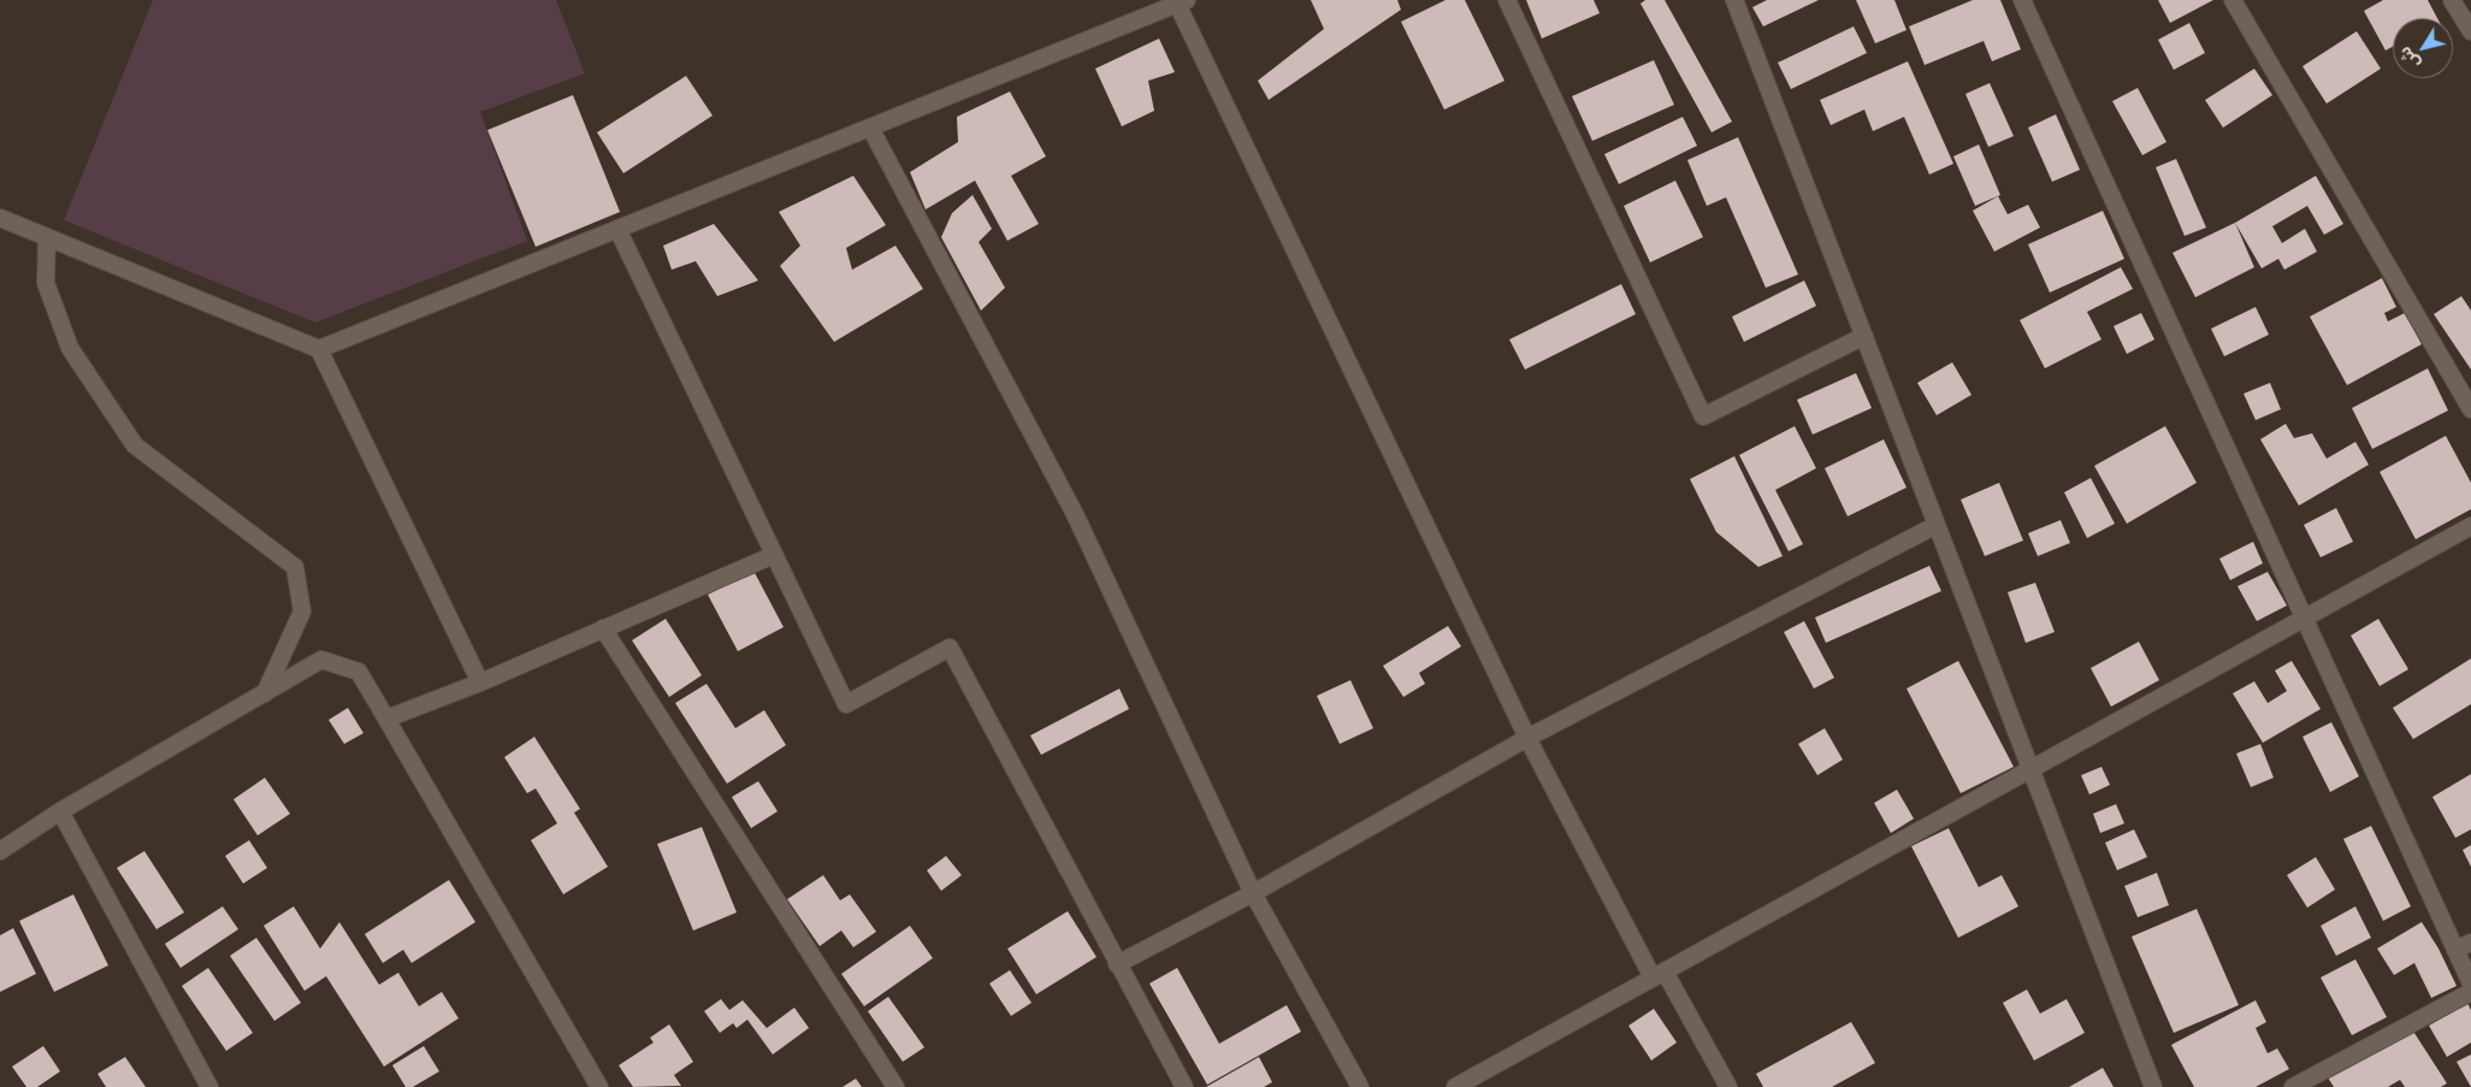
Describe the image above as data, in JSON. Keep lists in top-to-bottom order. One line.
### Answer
{"north":"bottom left"}
